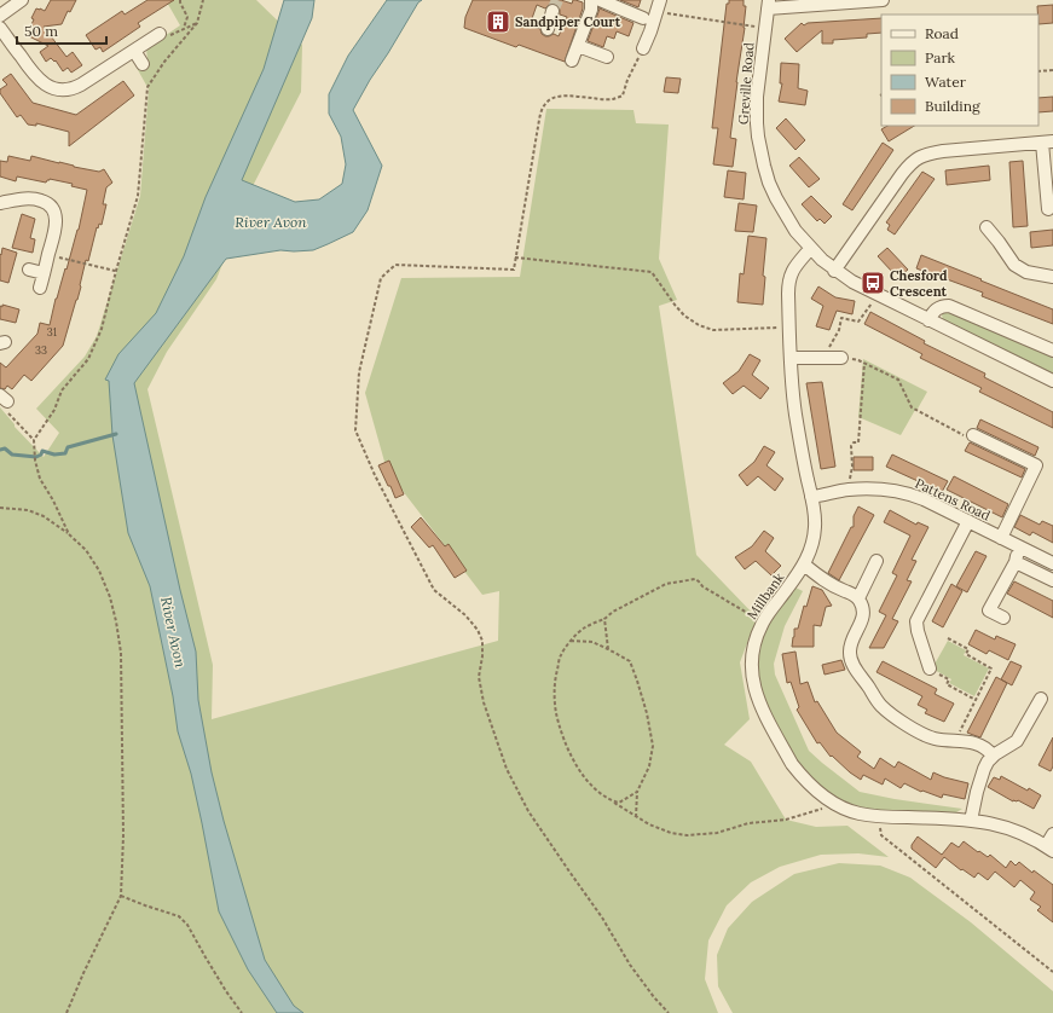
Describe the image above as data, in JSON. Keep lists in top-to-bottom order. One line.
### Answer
{"streets":{"street":["Greville Road","Pattens Road","Millbank"]},"crossings":[["Greville Road","Millbank"],["Pattens Road","Millbank"]],"water":["River Avon"],"places":{"building":["Sandpiper Court"],"bus stop":["Chesford Crescent"]},"house_numbers":["31","33"],"legend":["Road","Park","Water","Building"],"scale_bar":"50 m"}
